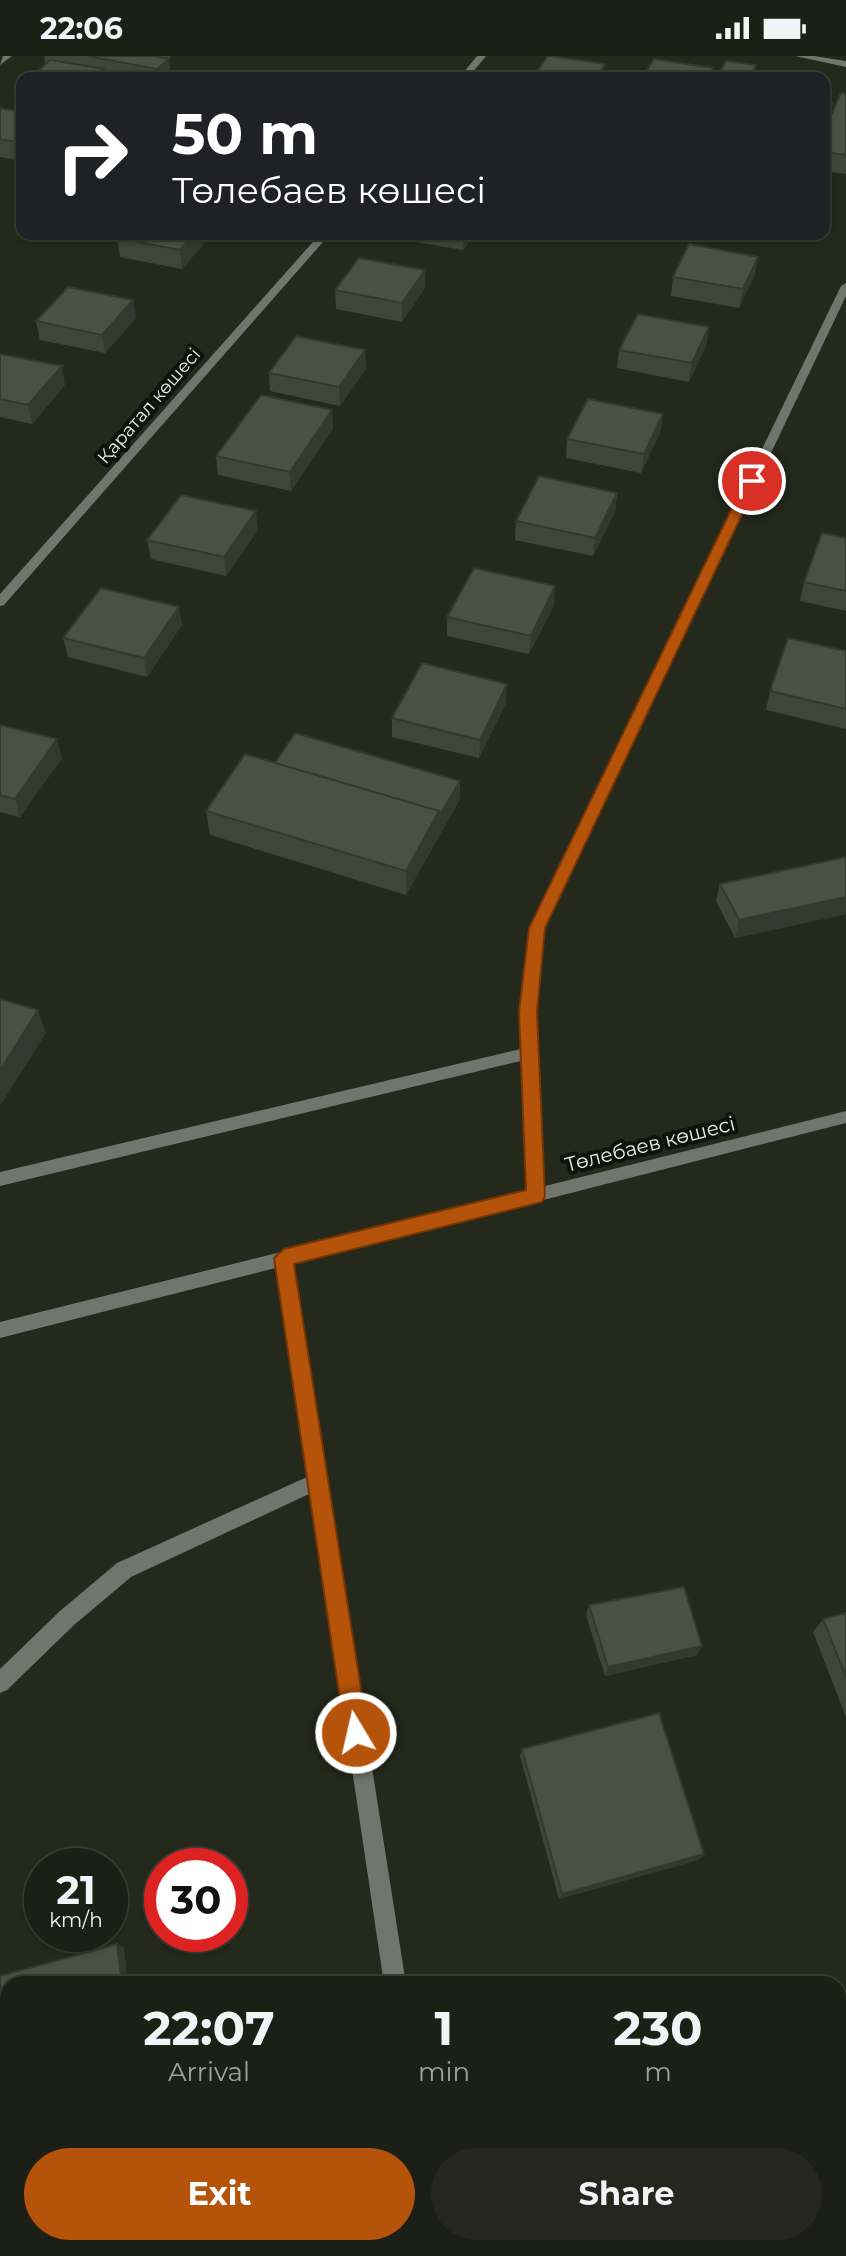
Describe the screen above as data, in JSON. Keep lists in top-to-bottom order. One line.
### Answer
{"streets":{"street":["Қаратал көшесі","Төлебаев көшесі"]},"page":{"status":"22:06","turn":["50 m","Төлебаев көшесі"],"speed":"21 km/h","limit":"30","eta":["22:07","Arrival","1","min","230","m"],"buttons":["Exit","Share"]}}
